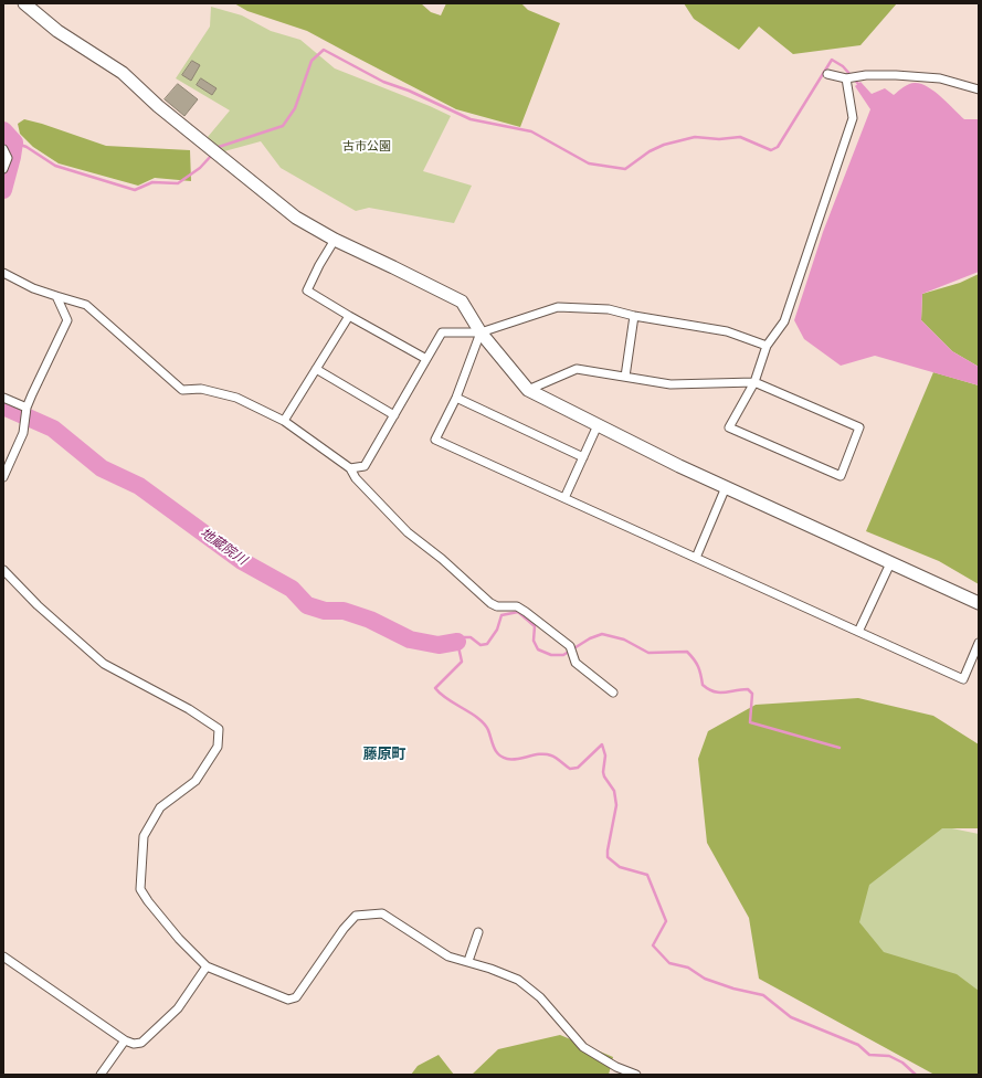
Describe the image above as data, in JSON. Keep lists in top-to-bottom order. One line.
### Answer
{"districts":["藤原町"],"water":["地蔵院川"],"parks":["古市公園"]}
